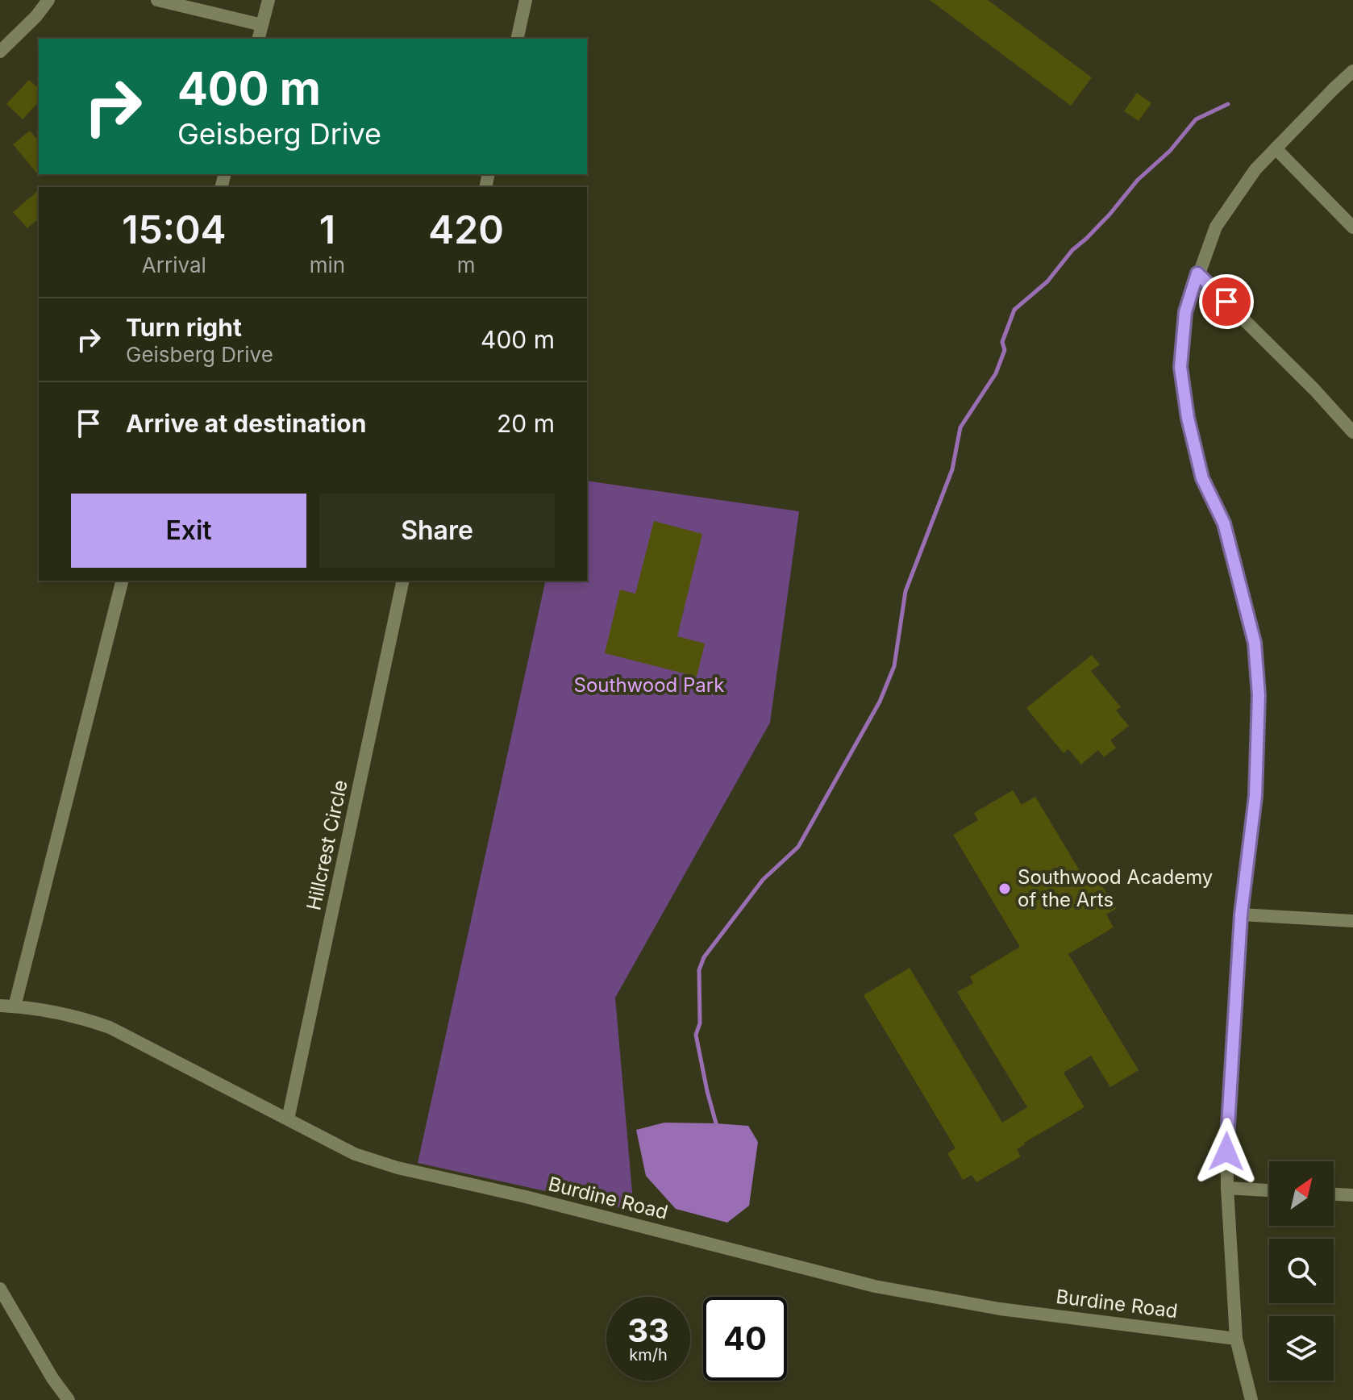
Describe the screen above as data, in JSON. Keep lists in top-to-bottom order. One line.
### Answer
{"streets":{"street":["Hillcrest Circle","Burdine Road"]},"crossings":[["Hillcrest Circle","Burdine Road"]],"parks":["Southwood Park"],"places":["Southwood Academy of the Arts"],"north":"top right","page":{"turn":["400 m","Geisberg Drive"],"eta":["15:04","Arrival","1","min","420","m"],"list":[{"name":"Turn right","note":"Geisberg Drive","value":"400 m"},{"name":"Arrive at destination","value":"20 m"}],"buttons":["Exit","Share"],"speed":"33 km/h","limit":"40"}}
